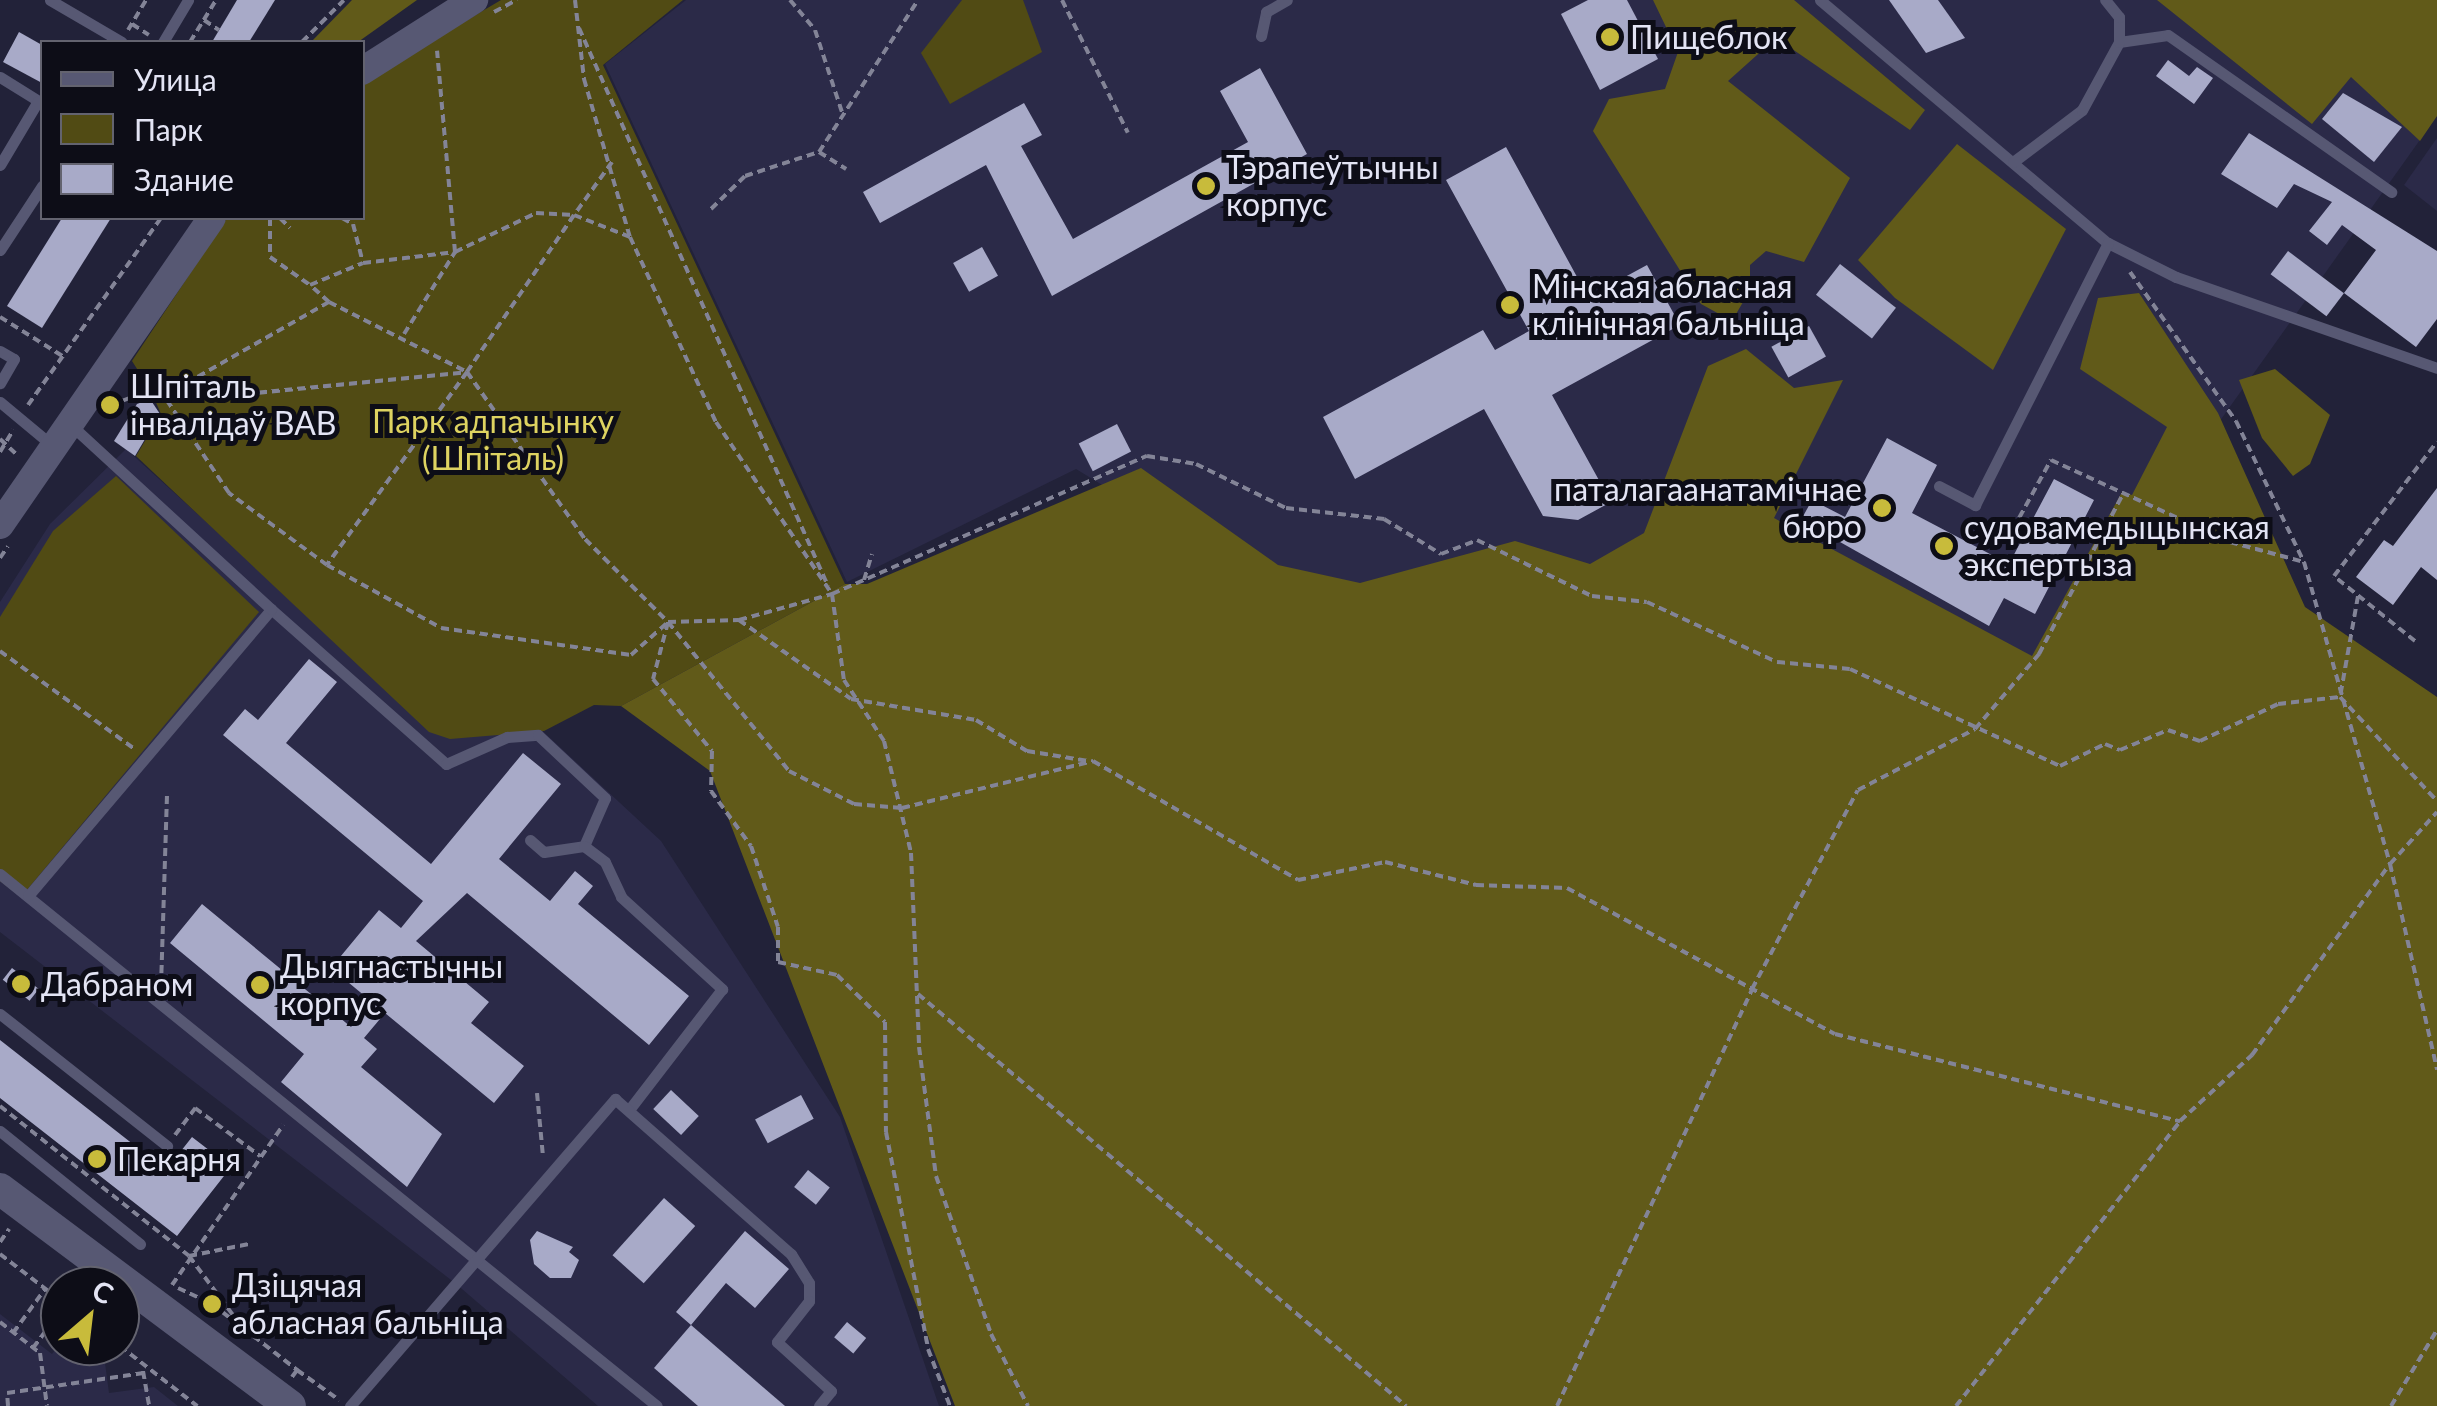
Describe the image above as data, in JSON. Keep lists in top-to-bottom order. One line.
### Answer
{"parks":["Парк адпачынку (Шпіталь)"],"places":["Пищеблок","Тэрапеўтычны корпус","Мінская абласная клінічная бальніца","Шпіталь інвалідаў ВАВ","паталагаанатамічнае бюро","судовамедыцынская экспертыза","Дабраном","Дыягнастычны корпус","Пекарня","Дзіцячая абласная бальніца"],"legend":["Улица","Парк","Здание"],"north":"top right"}
